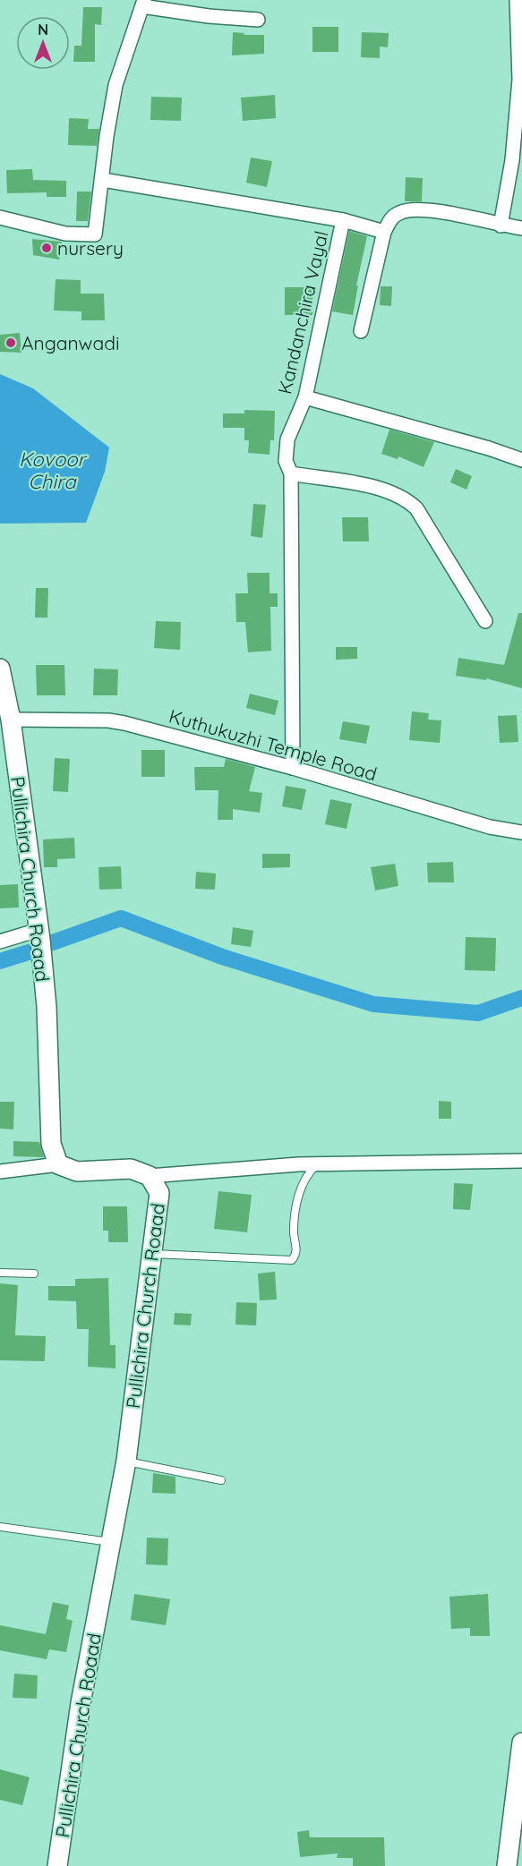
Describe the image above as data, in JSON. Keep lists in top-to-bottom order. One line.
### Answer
{"streets":{"main road":["Pullichira Church Roaad"],"street":["Kandanchira Vayal","Kuthukuzhi Temple Road"]},"crossings":[["Kandanchira Vayal","Kuthukuzhi Temple Road"],["Kuthukuzhi Temple Road","Pullichira Church Roaad"]],"water":["Kovoor Chira"],"places":["nursery","Anganwadi"],"north":"top"}
